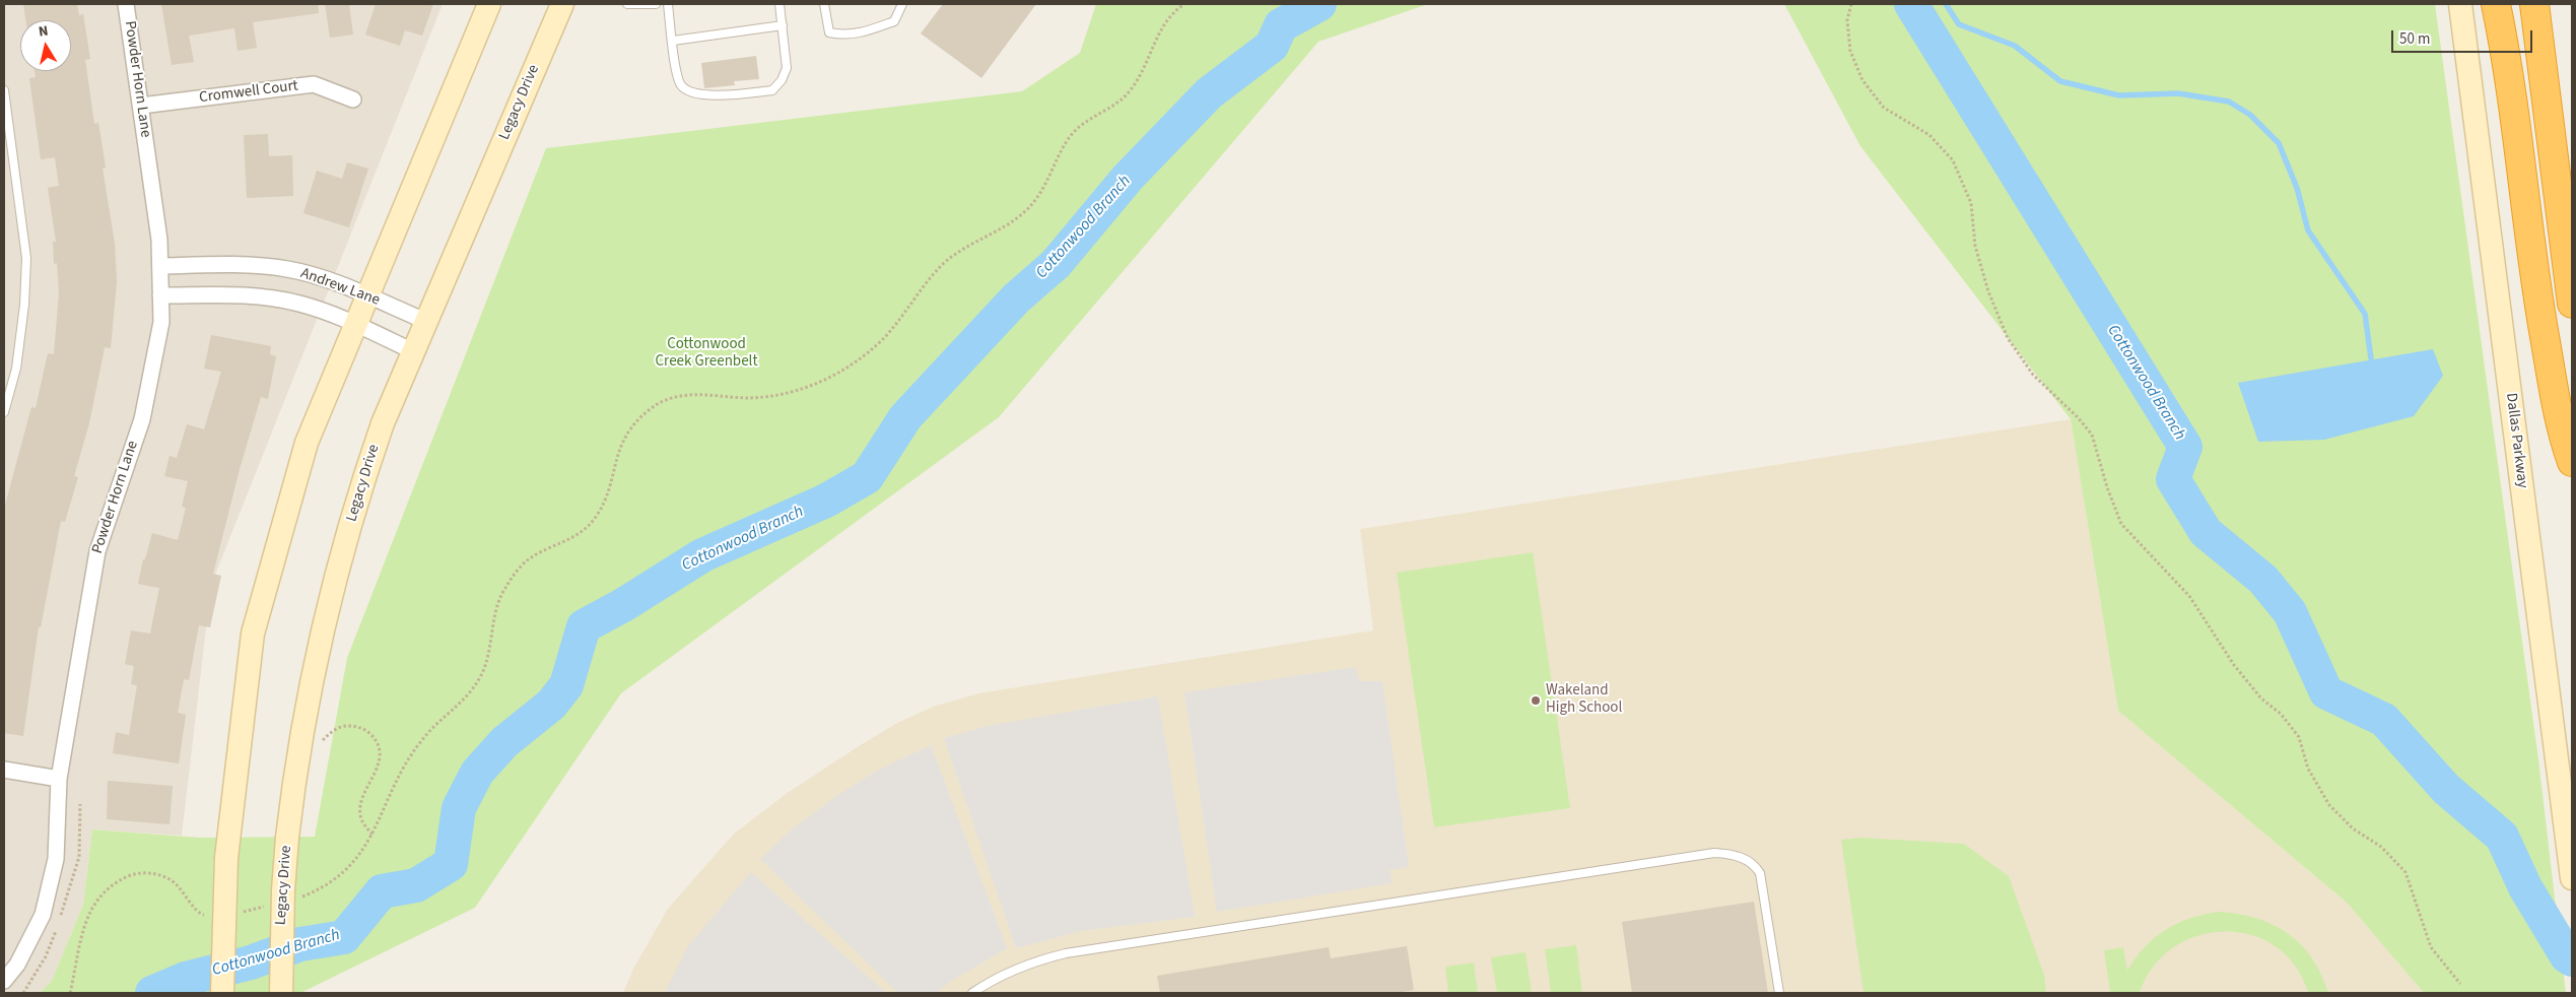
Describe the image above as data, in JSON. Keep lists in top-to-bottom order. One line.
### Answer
{"streets":{"main road":["Legacy Drive","Dallas Parkway"],"street":["Powder Horn Lane","Cromwell Court","Andrew Lane"]},"crossings":[["Powder Horn Lane","Cromwell Court"],["Powder Horn Lane","Andrew Lane"],["Legacy Drive","Andrew Lane"]],"water":["Cottonwood Branch"],"parks":["Cottonwood Creek Greenbelt"],"places":["Wakeland High School"],"scale_bar":"50 m","north":"top"}
